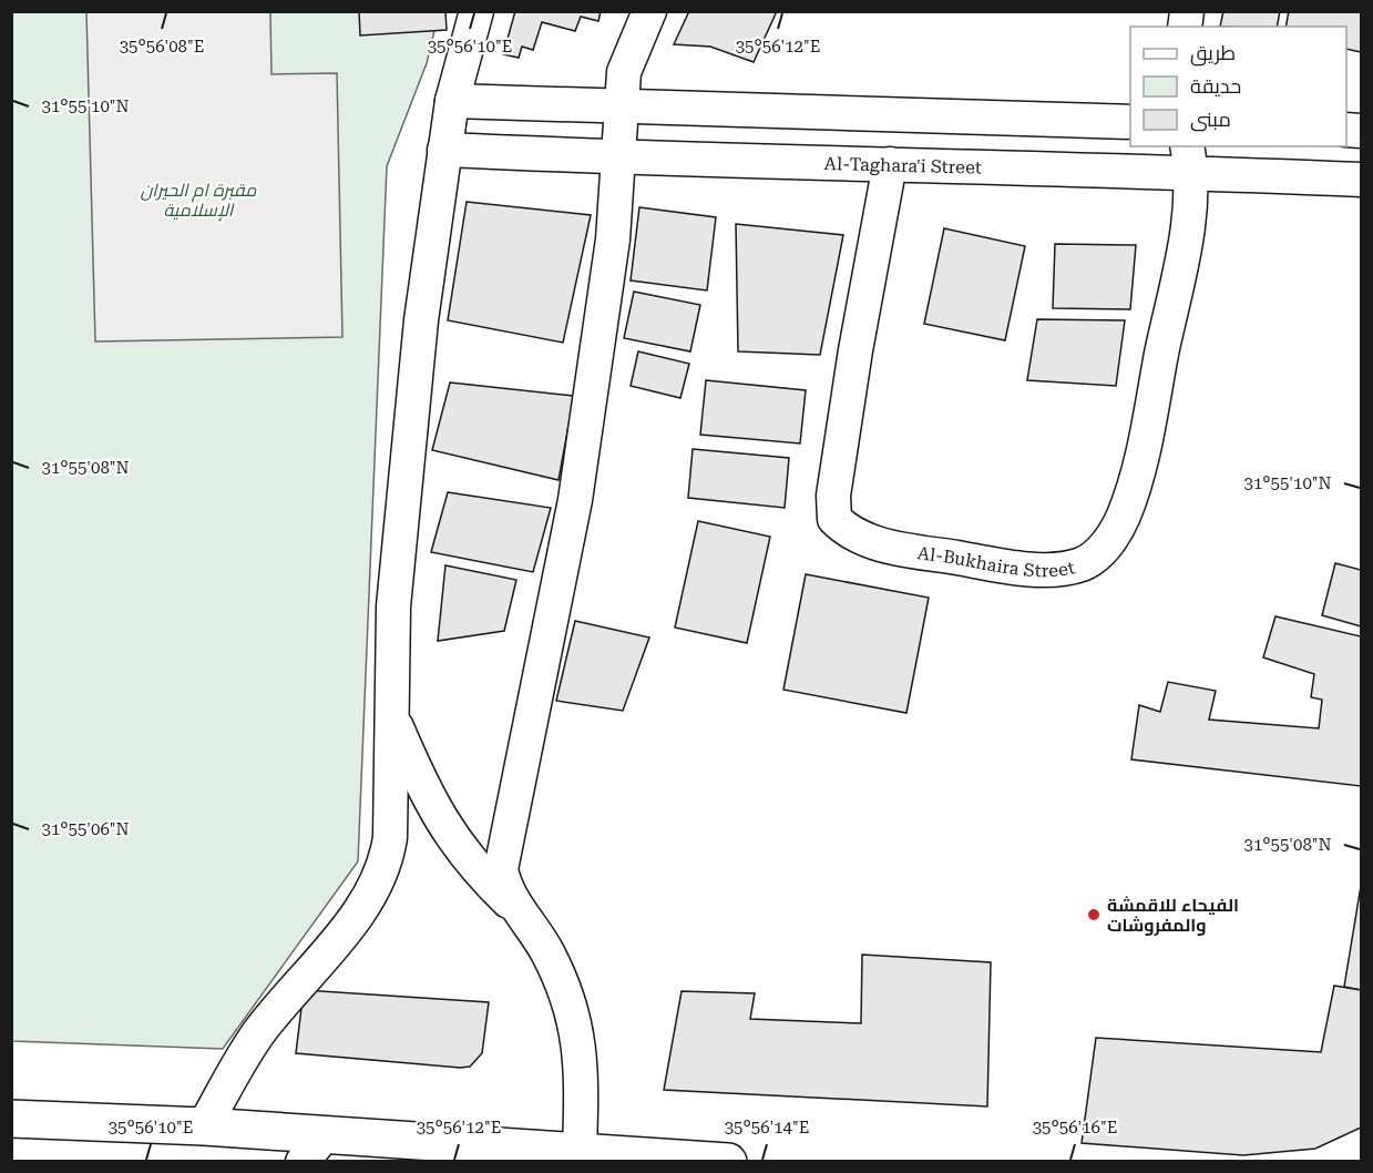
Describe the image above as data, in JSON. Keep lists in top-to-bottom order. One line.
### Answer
{"streets":{"street":["Al-Taghara'i Street","Al-Bukhaira Street"]},"crossings":[["Al-Taghara'i Street","Al-Bukhaira Street"]],"parks":["مقبرة ام الحيران الإسلامية"],"places":["الفيحاء للاقمشة والمفروشات"],"legend":["طريق","حديقة","مبنى"],"coordinates":["35°56'08\"E","35°56'10\"E","35°56'12\"E","31°55'10\"N","31°55'08\"N","31°55'06\"N","35°56'14\"E","35°56'16\"E"]}
